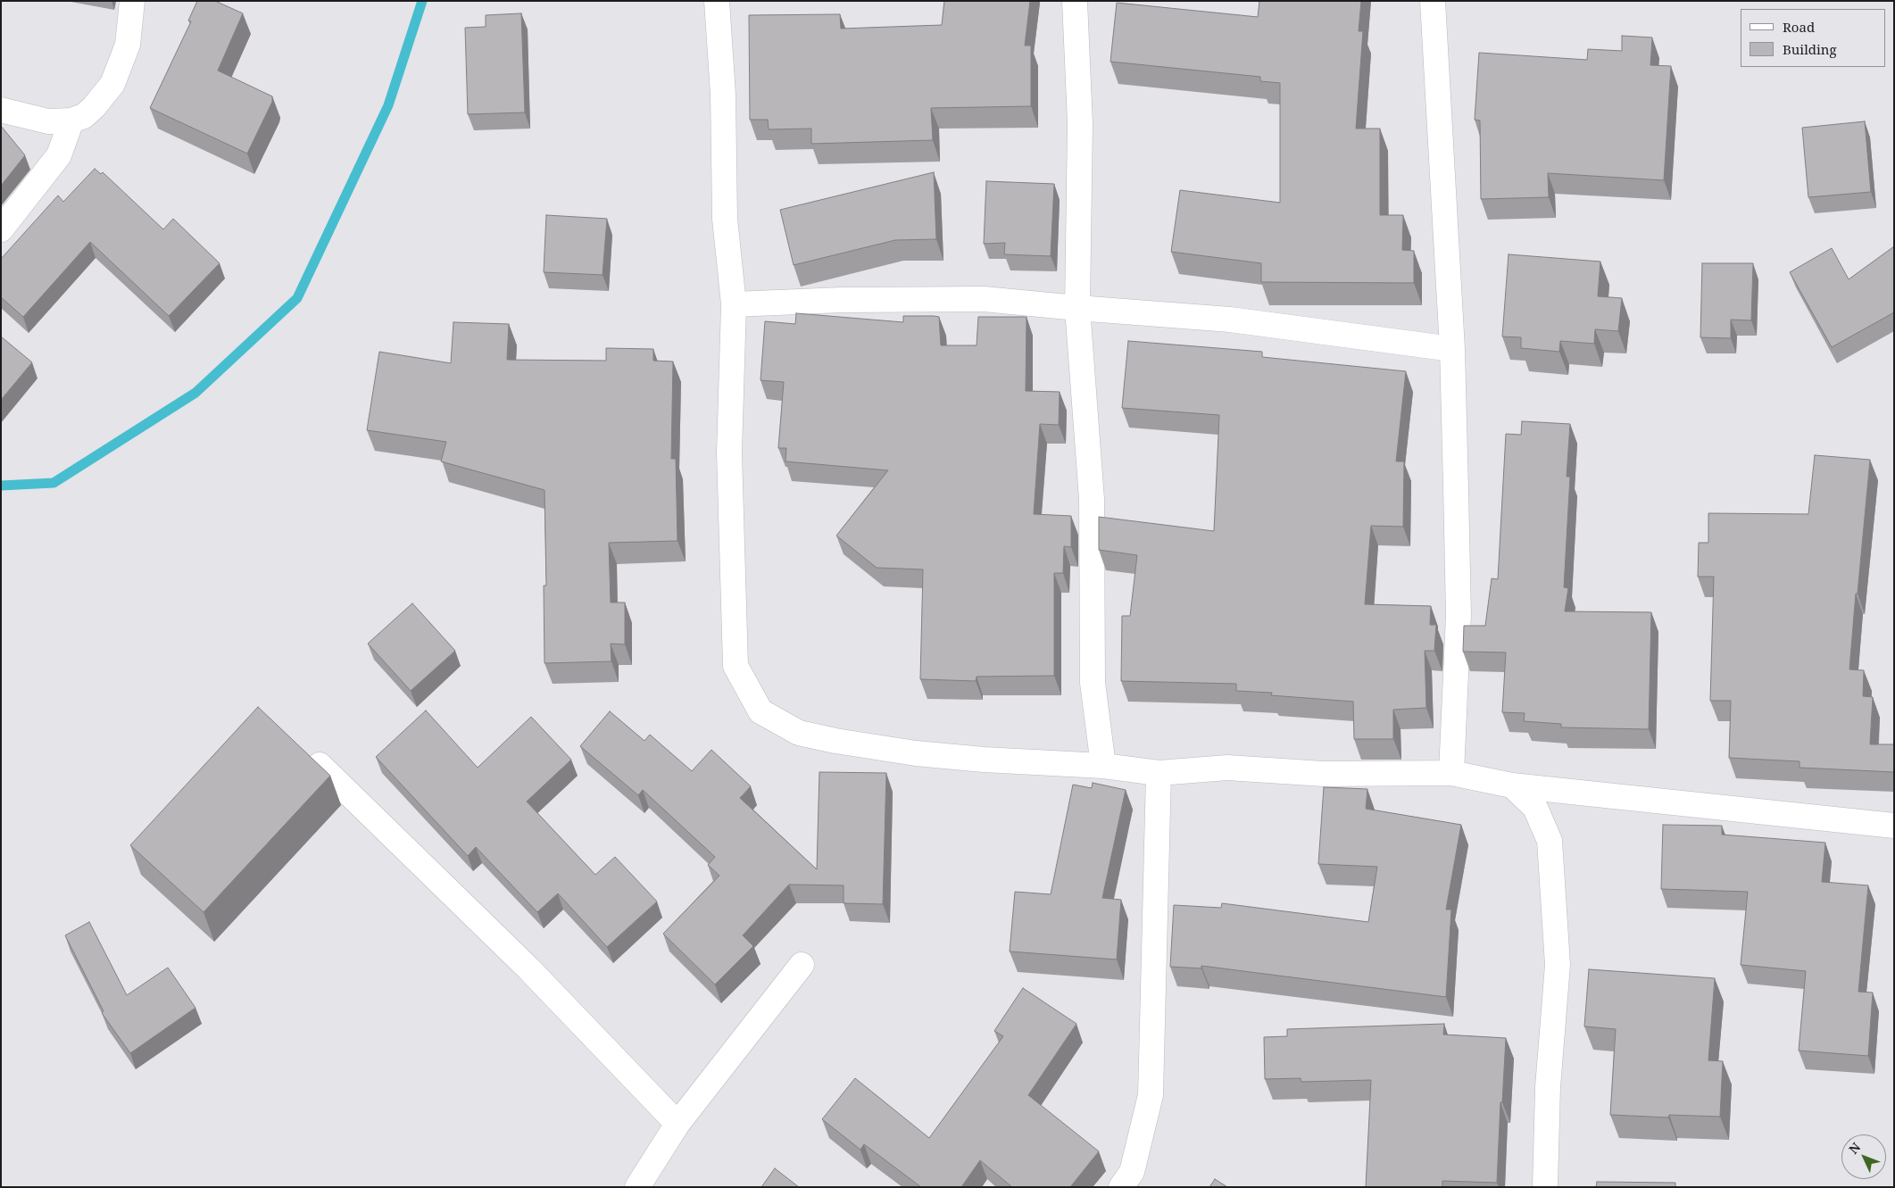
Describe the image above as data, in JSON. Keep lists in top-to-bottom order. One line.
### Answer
{"legend":["Road","Building"],"north":"top left"}
